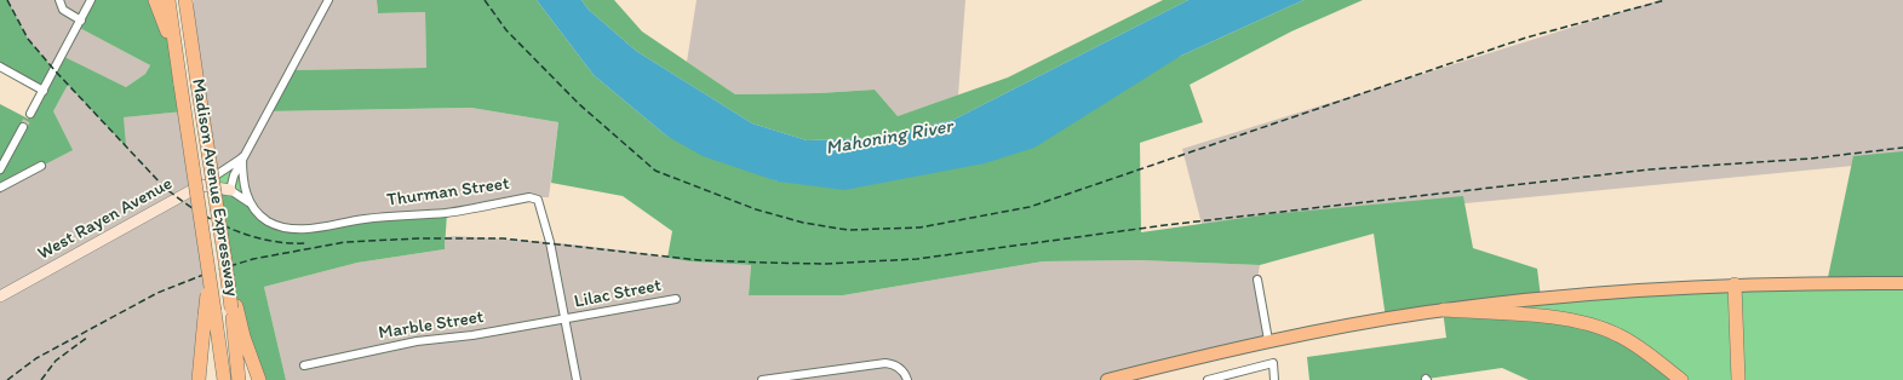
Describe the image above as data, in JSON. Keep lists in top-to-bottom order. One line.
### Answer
{"streets":{"highway":["Madison Avenue Expressway"],"street":["Thurman Street","West Rayen Avenue","Lilac Street","Marble Street"]},"crossings":[["Thurman Street","Lilac Street"],["Thurman Street","Marble Street"],["Lilac Street","Marble Street"]],"water":["Mahoning River"]}
